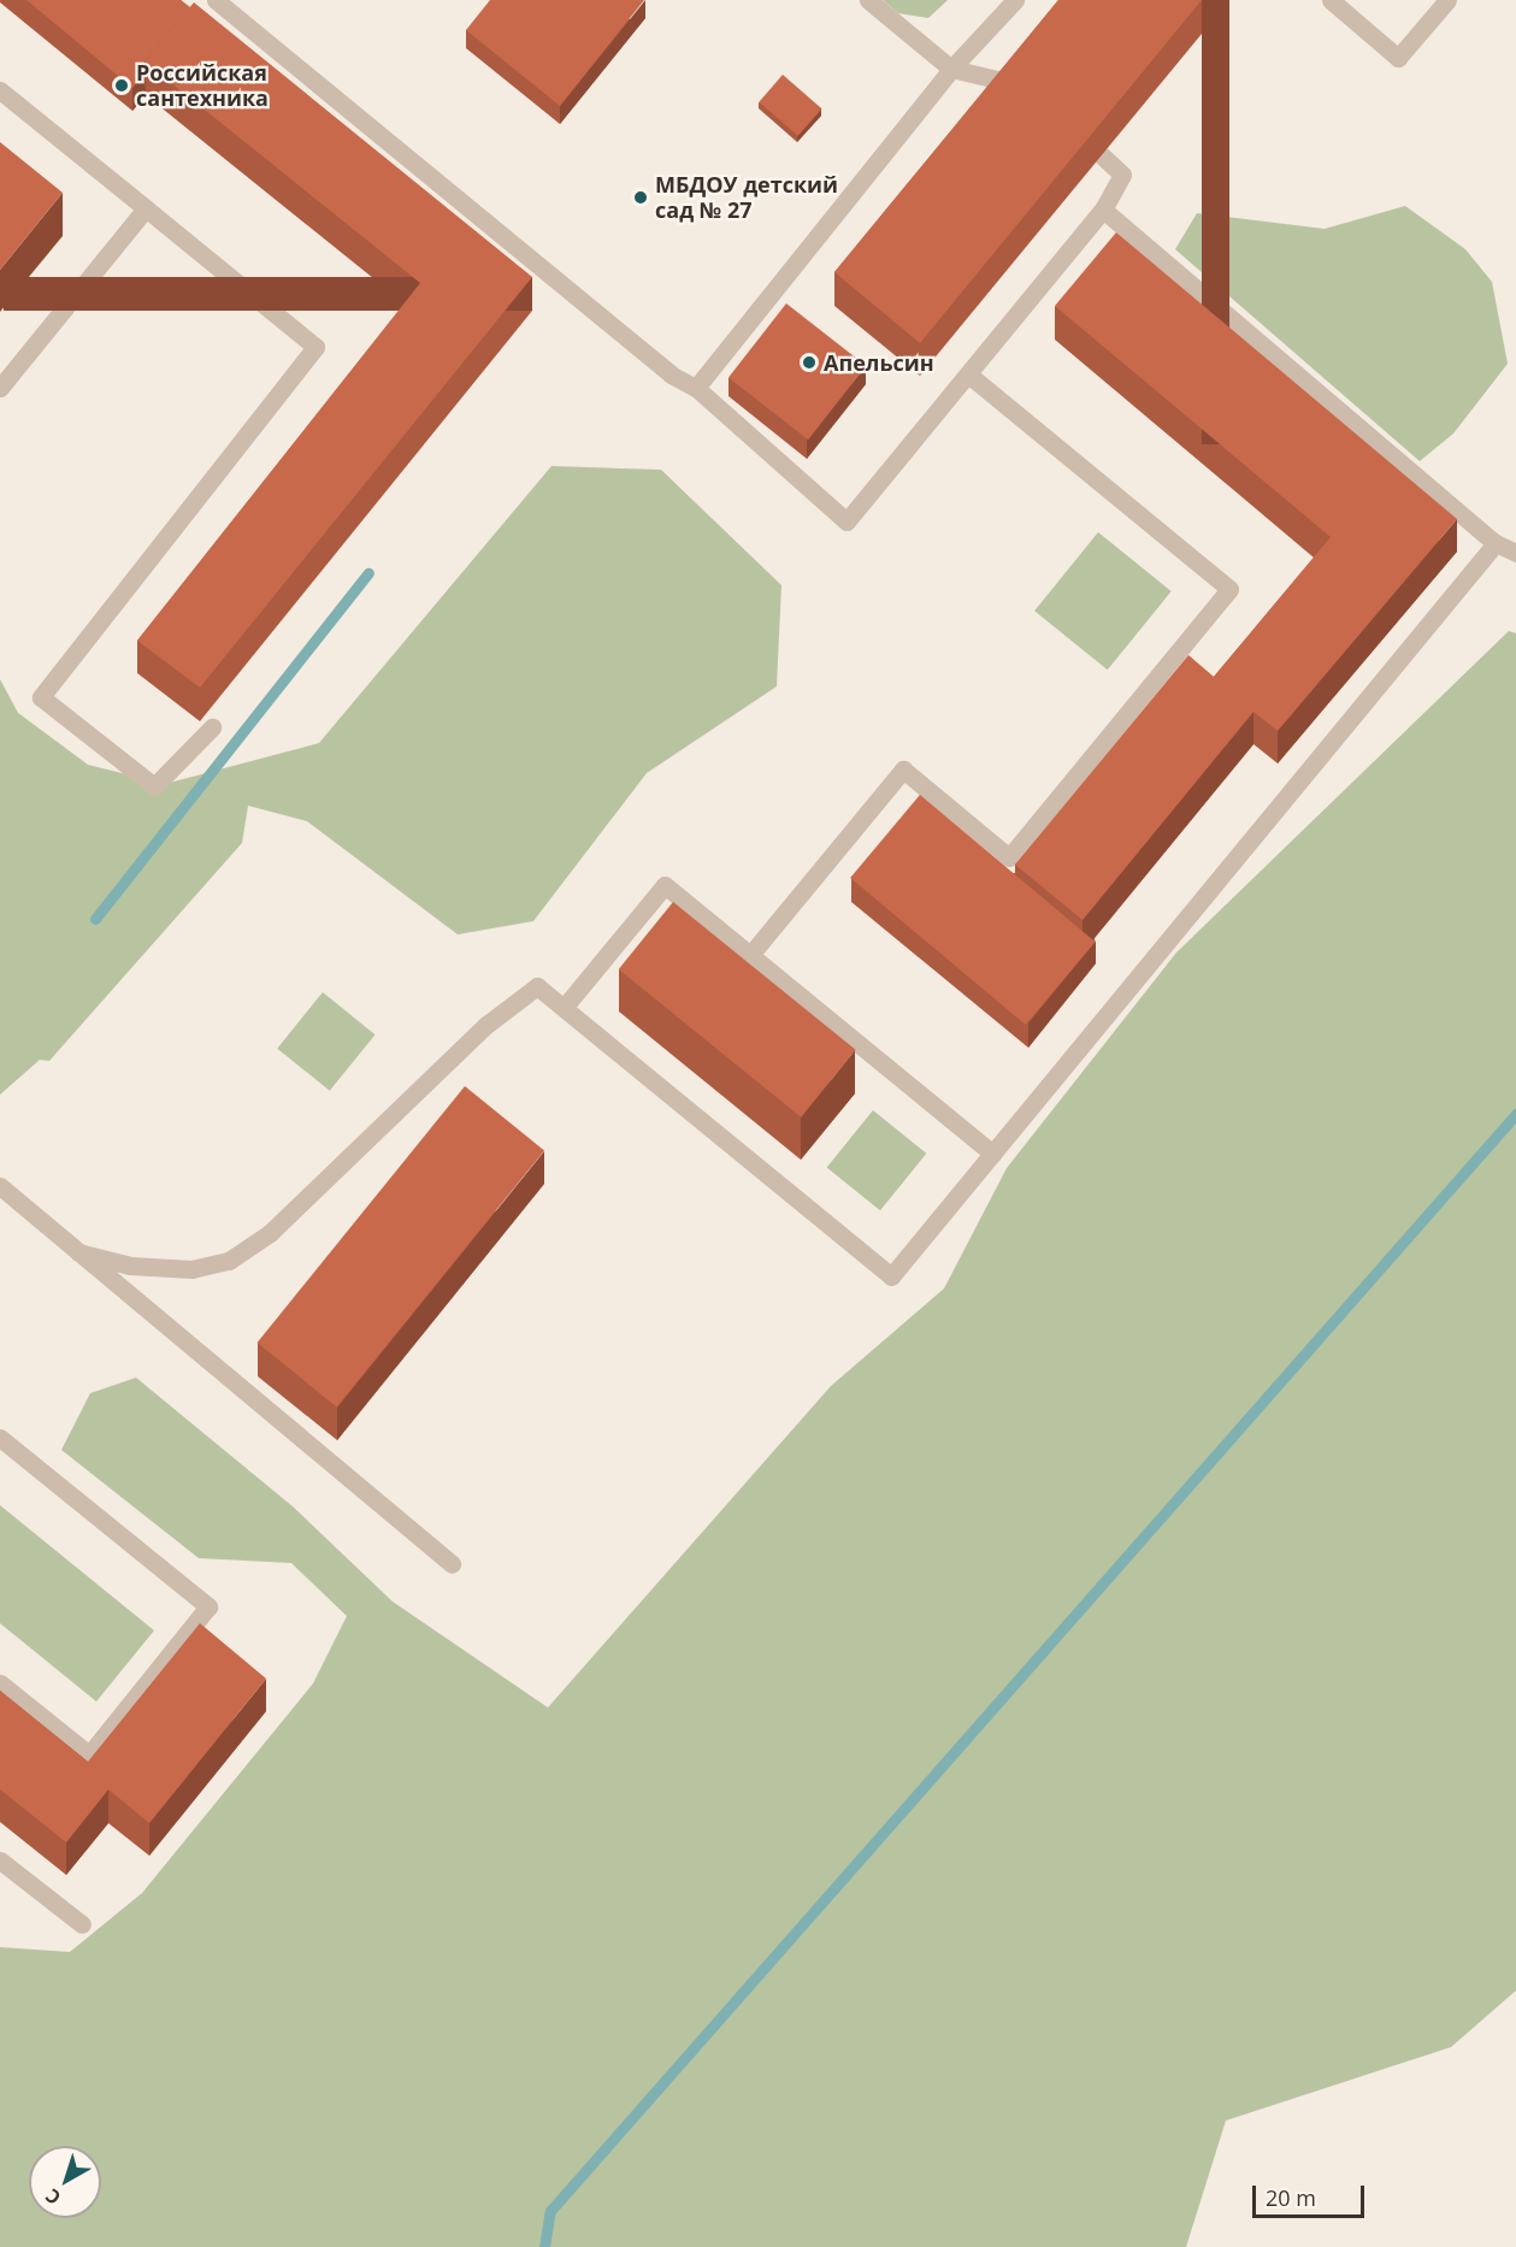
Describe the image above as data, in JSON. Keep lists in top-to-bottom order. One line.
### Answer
{"places":["Российская сантехника","МБДОУ детский сад № 27","Апельсин"],"scale_bar":"20 m","north":"bottom left"}
